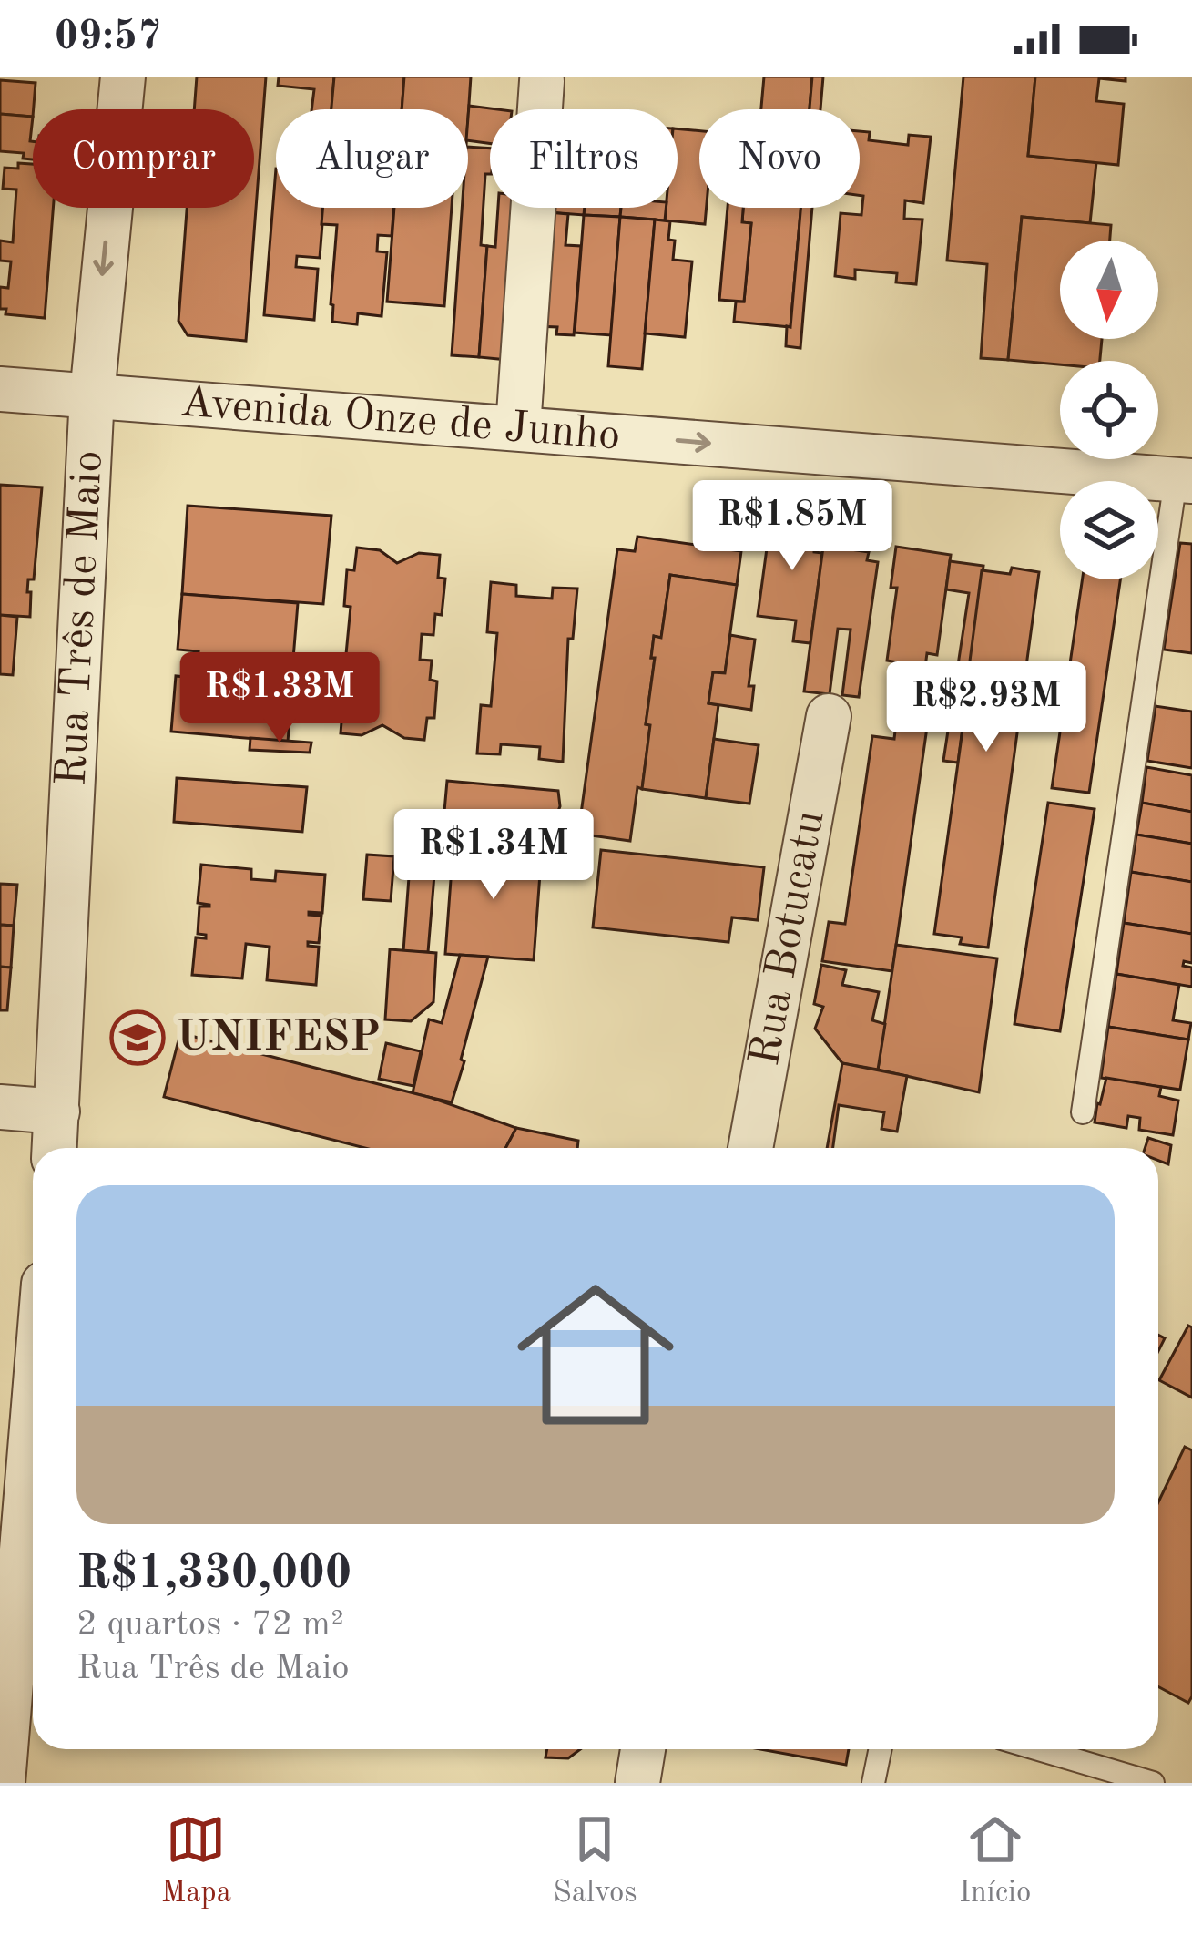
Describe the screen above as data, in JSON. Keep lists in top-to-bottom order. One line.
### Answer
{"streets":{"street":["Avenida Onze de Junho","Rua Três de Maio","Rua Botucatu"]},"crossings":[["Avenida Onze de Junho","Rua Três de Maio"]],"one_way":["Avenida Onze de Junho"],"places":{"school or university":["UNIFESP"]},"north":"bottom","page":{"status":"09:57","chip":["Comprar","Alugar","Filtros","Novo"],"price":["R$1.85M","R$1.33M","R$2.93M","R$1.34M"],"list":[{"name":"R$1,330,000","note":"2 quartos · 72 m² · Rua Três de Maio"}],"tabs":["Mapa","Salvos","Início"]}}
